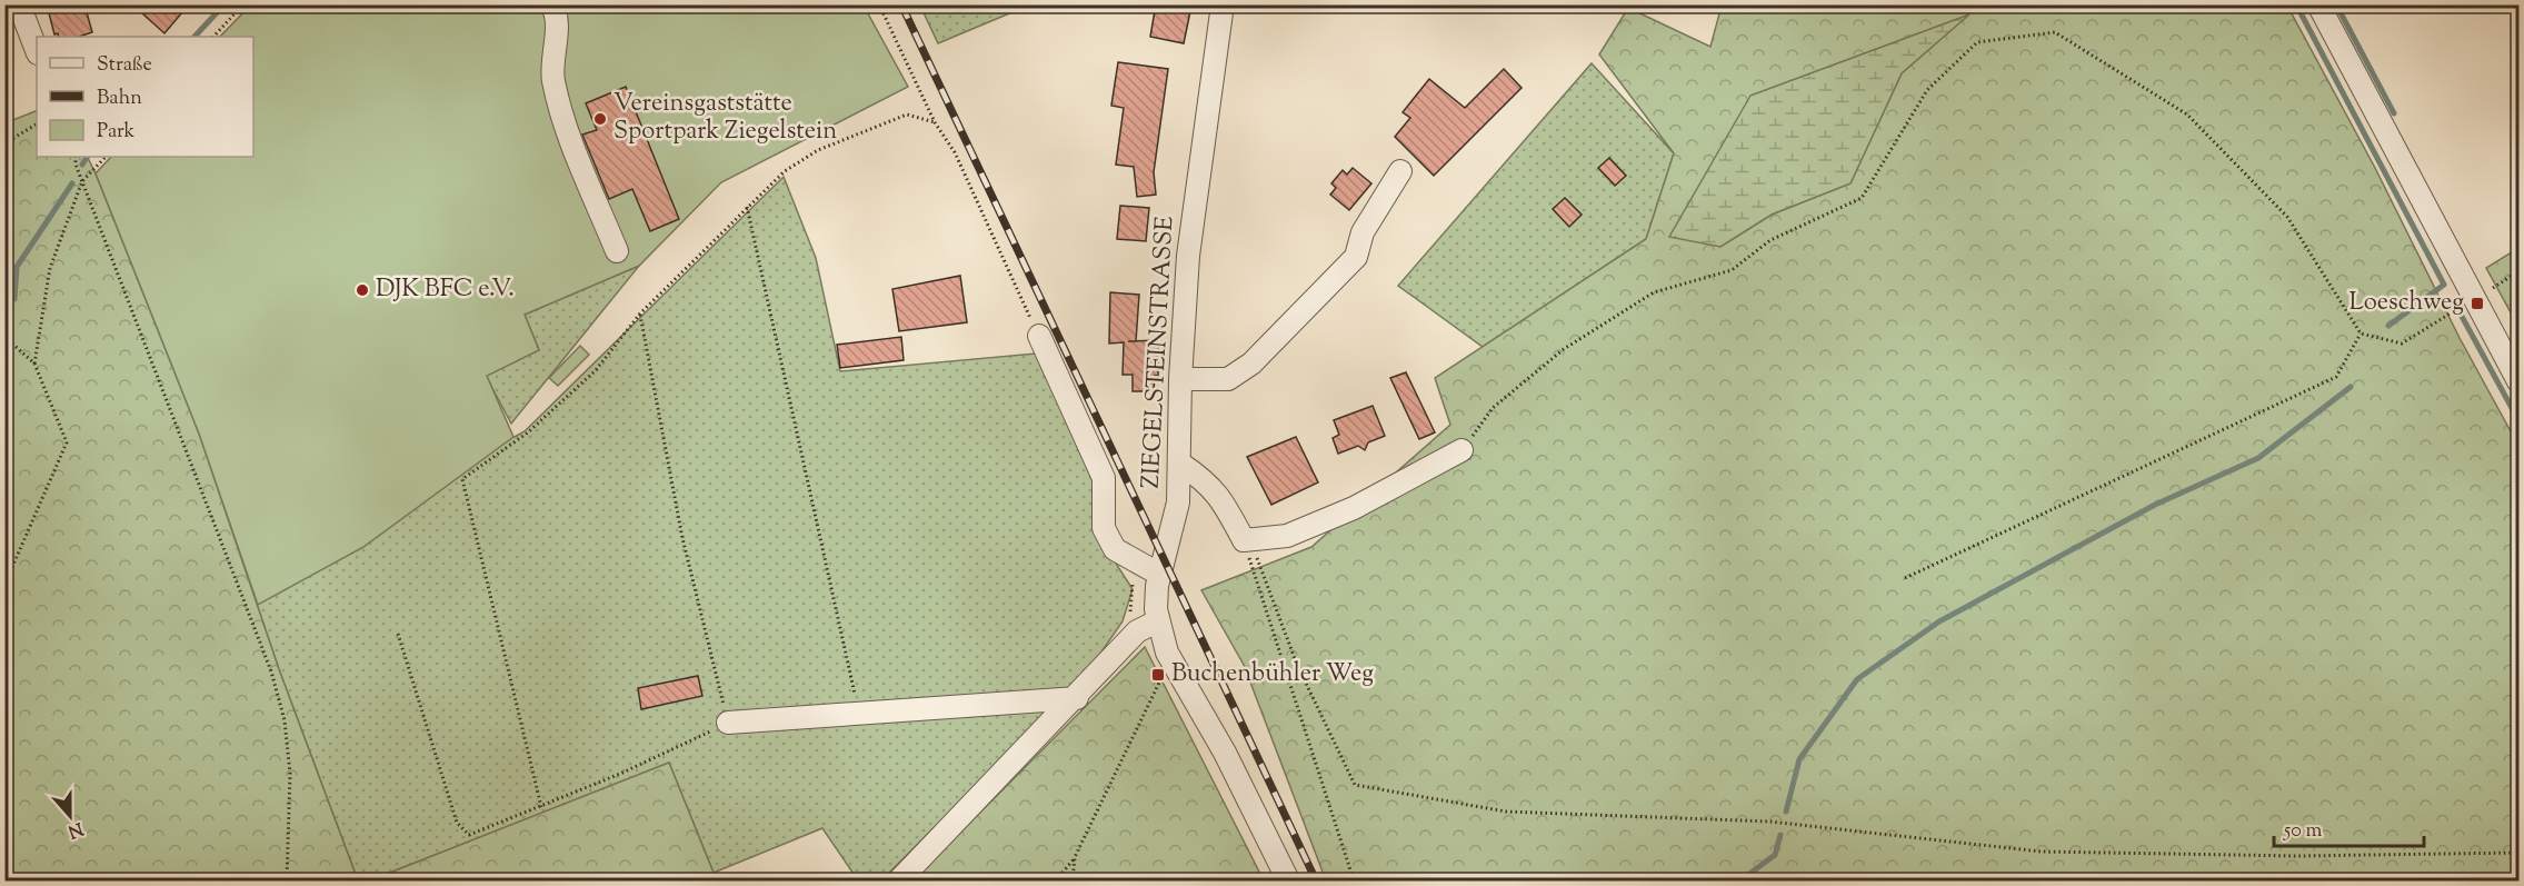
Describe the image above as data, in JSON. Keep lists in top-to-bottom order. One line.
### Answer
{"streets":{"street":["ZIEGELSTEINSTRASSE"]},"places":{"other":["Vereinsgaststätte Sportpark Ziegelstein","DJK BFC e.V."],"transit":["Loeschweg","Buchenbühler Weg"]},"legend":["Straße","Bahn","Park"],"scale_bar":"50 m","north":"bottom"}
